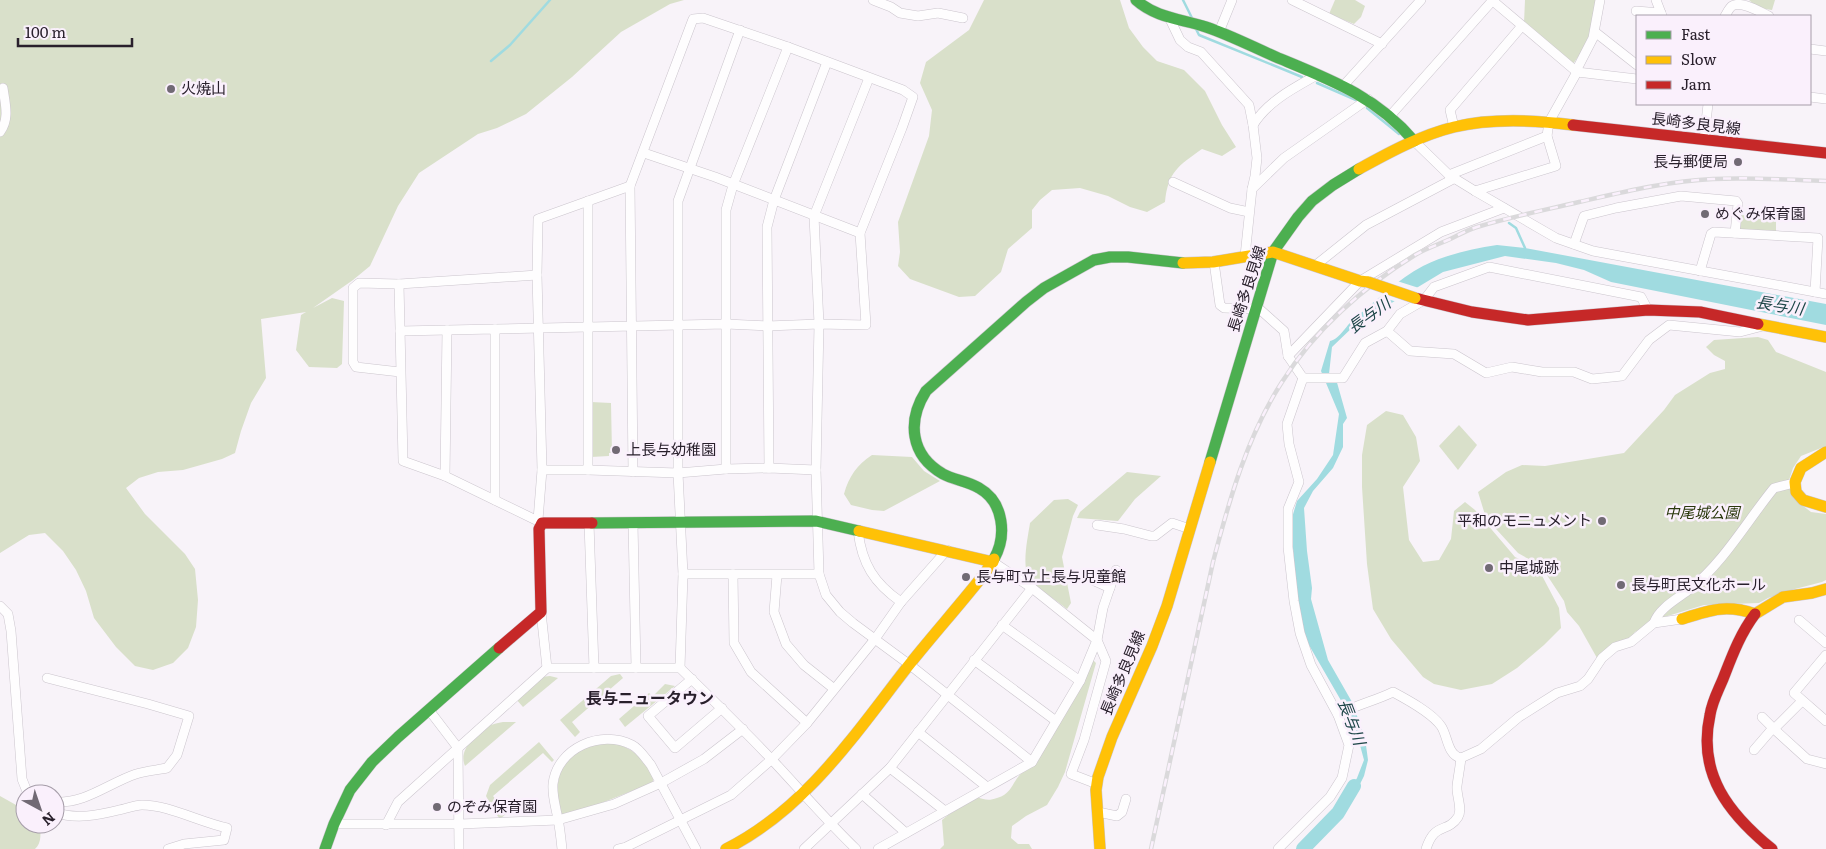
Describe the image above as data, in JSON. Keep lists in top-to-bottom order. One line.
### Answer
{"streets":{"street":["長崎多良見線"]},"districts":["長与ニュータウン"],"water":["長与川"],"parks":["中尾城公園"],"places":["火焼山","長与郵便局","めぐみ保育園","上長与幼稚園","平和のモニュメント","中尾城跡","長与町立上長与児童館","長与町民文化ホール","のぞみ保育園"],"legend":["Fast","Slow","Jam"],"scale_bar":"100 m","north":"bottom right"}
